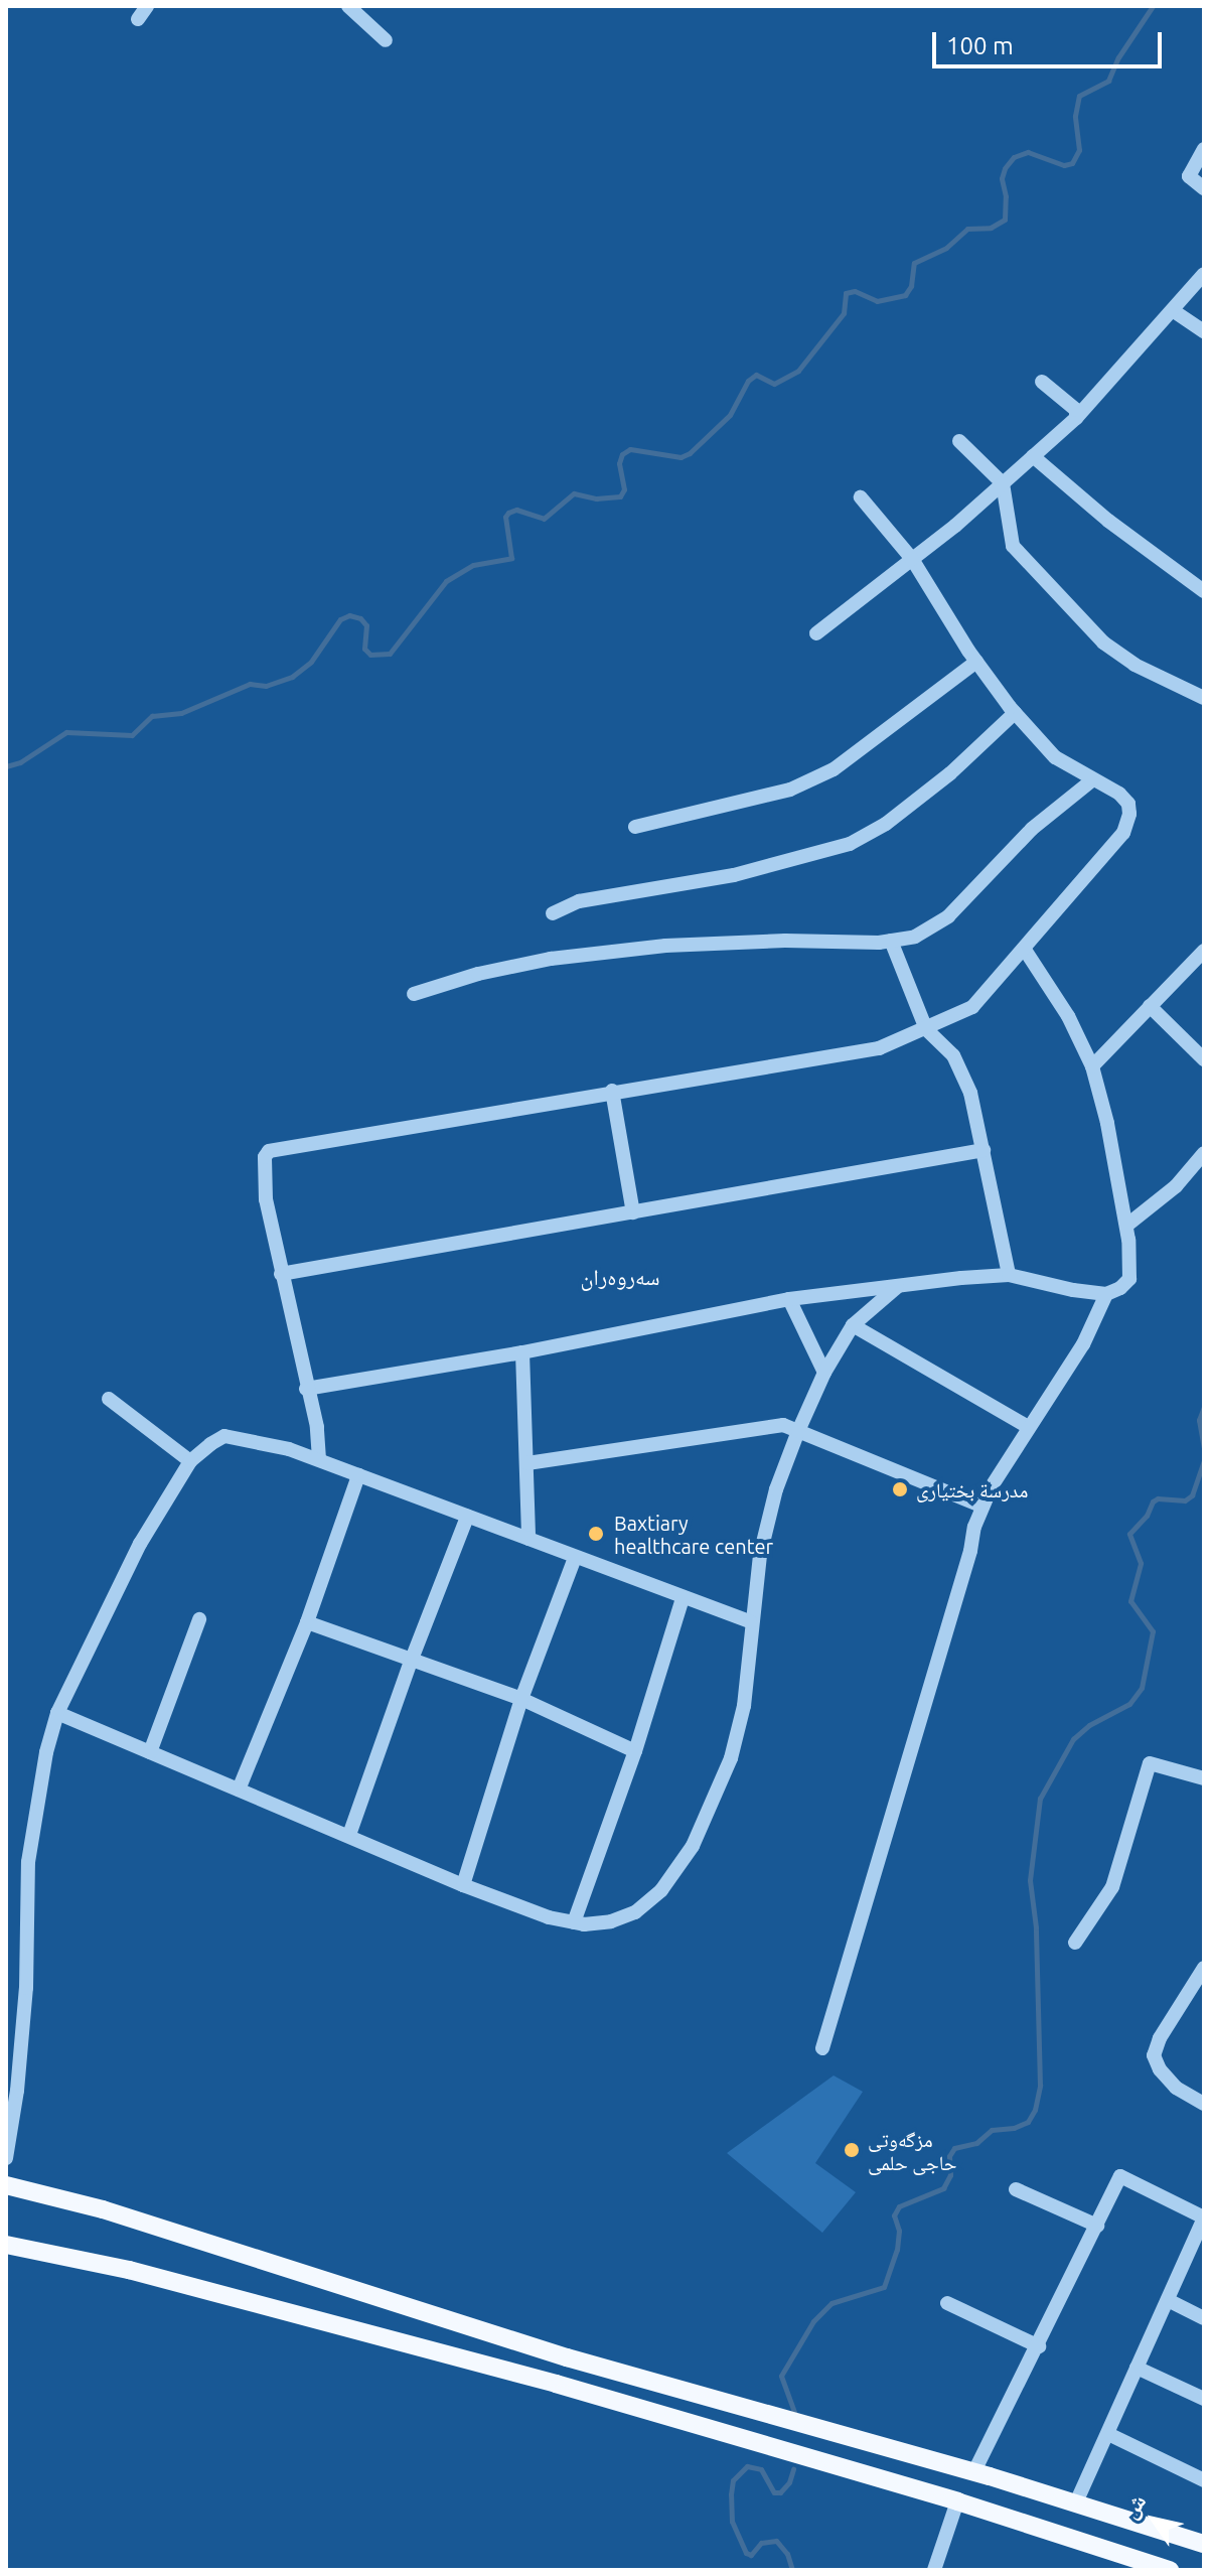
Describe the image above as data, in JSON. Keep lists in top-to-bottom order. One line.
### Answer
{"districts":["سەروەران"],"places":["مدرسة بختيارى","Baxtiary healthcare center","مزگەوتی حاجی حلمی"],"scale_bar":"100 m","north":"top left"}
